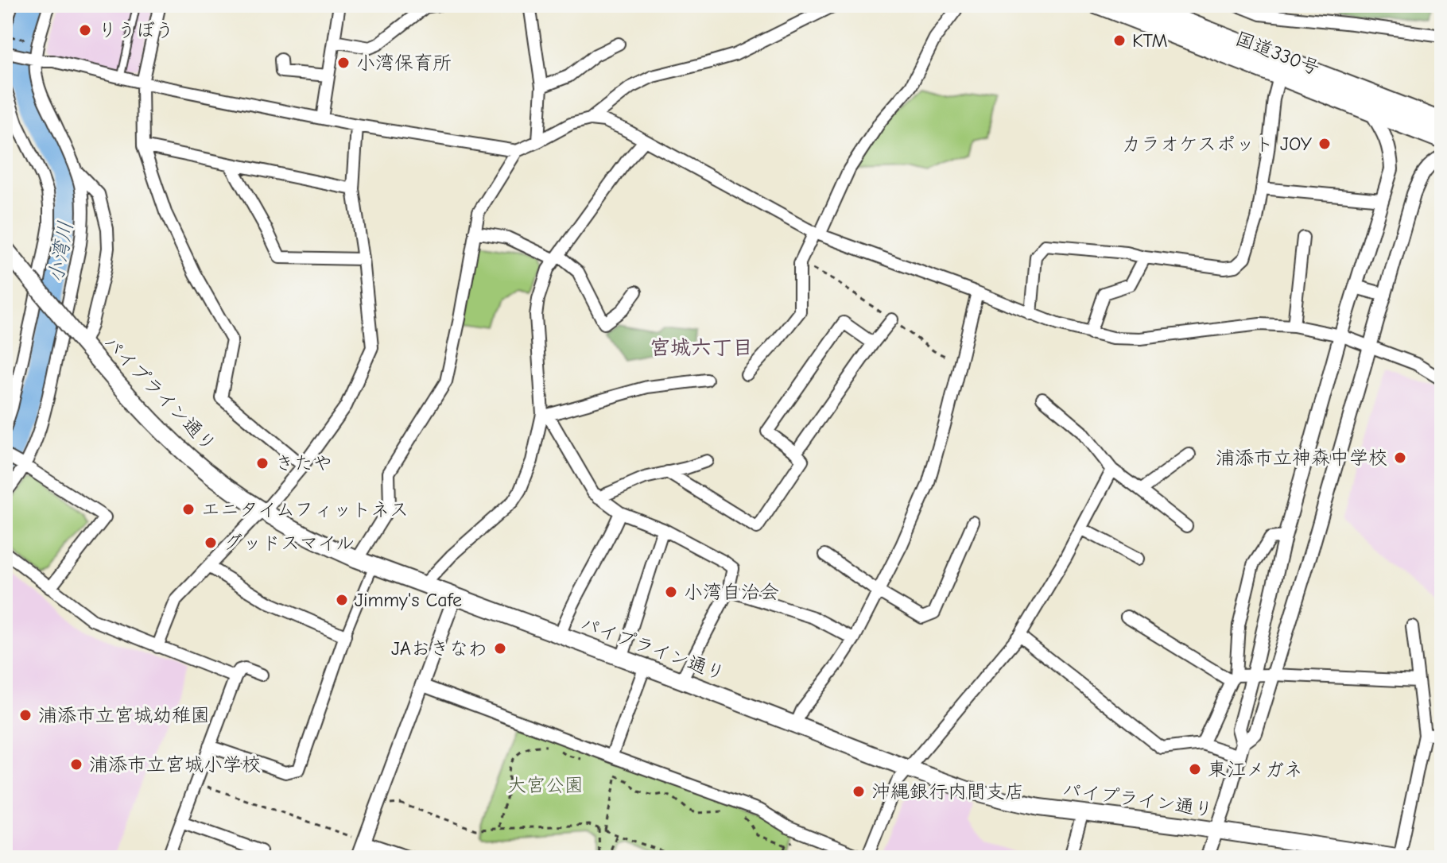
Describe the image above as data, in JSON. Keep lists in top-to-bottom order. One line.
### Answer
{"streets":{"highway":["国道330号"],"main road":["パイプライン通り"]},"districts":["宮城六丁目"],"water":["小湾川"],"parks":["大宮公園"],"places":["りうぼう","KTM","小湾保育所","カラオケスポット JOY","浦添市立神森中学校","きたや","エニタイムフィットネス","グッドスマイル","小湾自治会","Jimmy's Cafe","JAおきなわ","浦添市立宮城幼稚園","浦添市立宮城小学校","東江メガネ","沖縄銀行内間支店"]}
